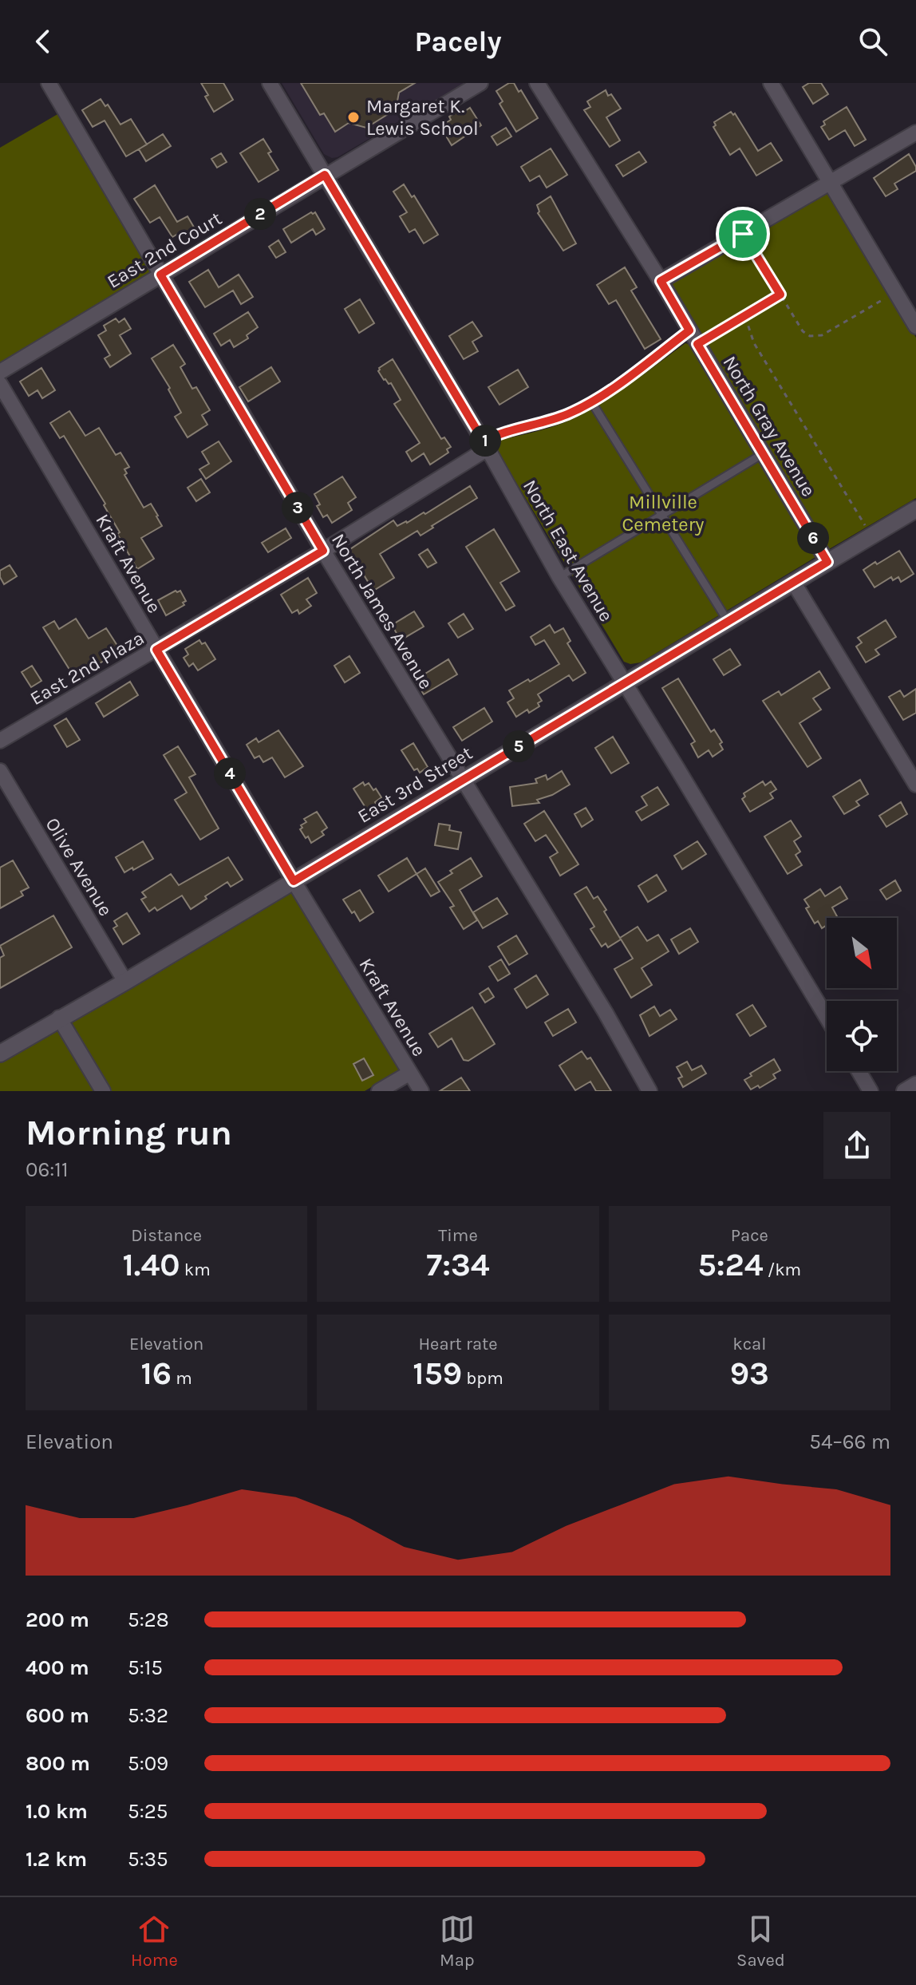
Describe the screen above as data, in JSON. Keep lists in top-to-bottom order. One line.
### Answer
{"streets":{"street":["East 2nd Court","North Gray Avenue","North East Avenue","Kraft Avenue","North James Avenue","East 2nd Plaza","East 3rd Street","Olive Avenue"]},"crossings":[["East 2nd Court","North East Avenue"],["East 2nd Court","North James Avenue"],["North Gray Avenue","East 2nd Plaza"],["North Gray Avenue","East 3rd Street"],["North East Avenue","East 2nd Plaza"],["North East Avenue","East 3rd Street"],["Kraft Avenue","East 2nd Plaza"],["Kraft Avenue","East 3rd Street"],["North James Avenue","East 2nd Plaza"],["North James Avenue","East 3rd Street"],["East 3rd Street","Olive Avenue"]],"parks":["Millville Cemetery"],"places":["Margaret K. Lewis School"],"north":"bottom right","page":{"header":"Pacely","pins":["2","1","3","6","5","4"],"heading":["Morning run","06:11"],"stats":[["Distance","1.40 km"],["Time","7:34"],["Pace","5:24 /km"],["Elevation","16 m"],["Heart rate","159 bpm"],["kcal","93"]],"chart":["Elevation","54–66 m"],"list":[{"name":"200 m","note":"5:28"},{"name":"400 m","note":"5:15"},{"name":"600 m","note":"5:32"},{"name":"800 m","note":"5:09"},{"name":"1.0 km","note":"5:25"},{"name":"1.2 km","note":"5:35"}],"tabs":["Home","Map","Saved"]}}
